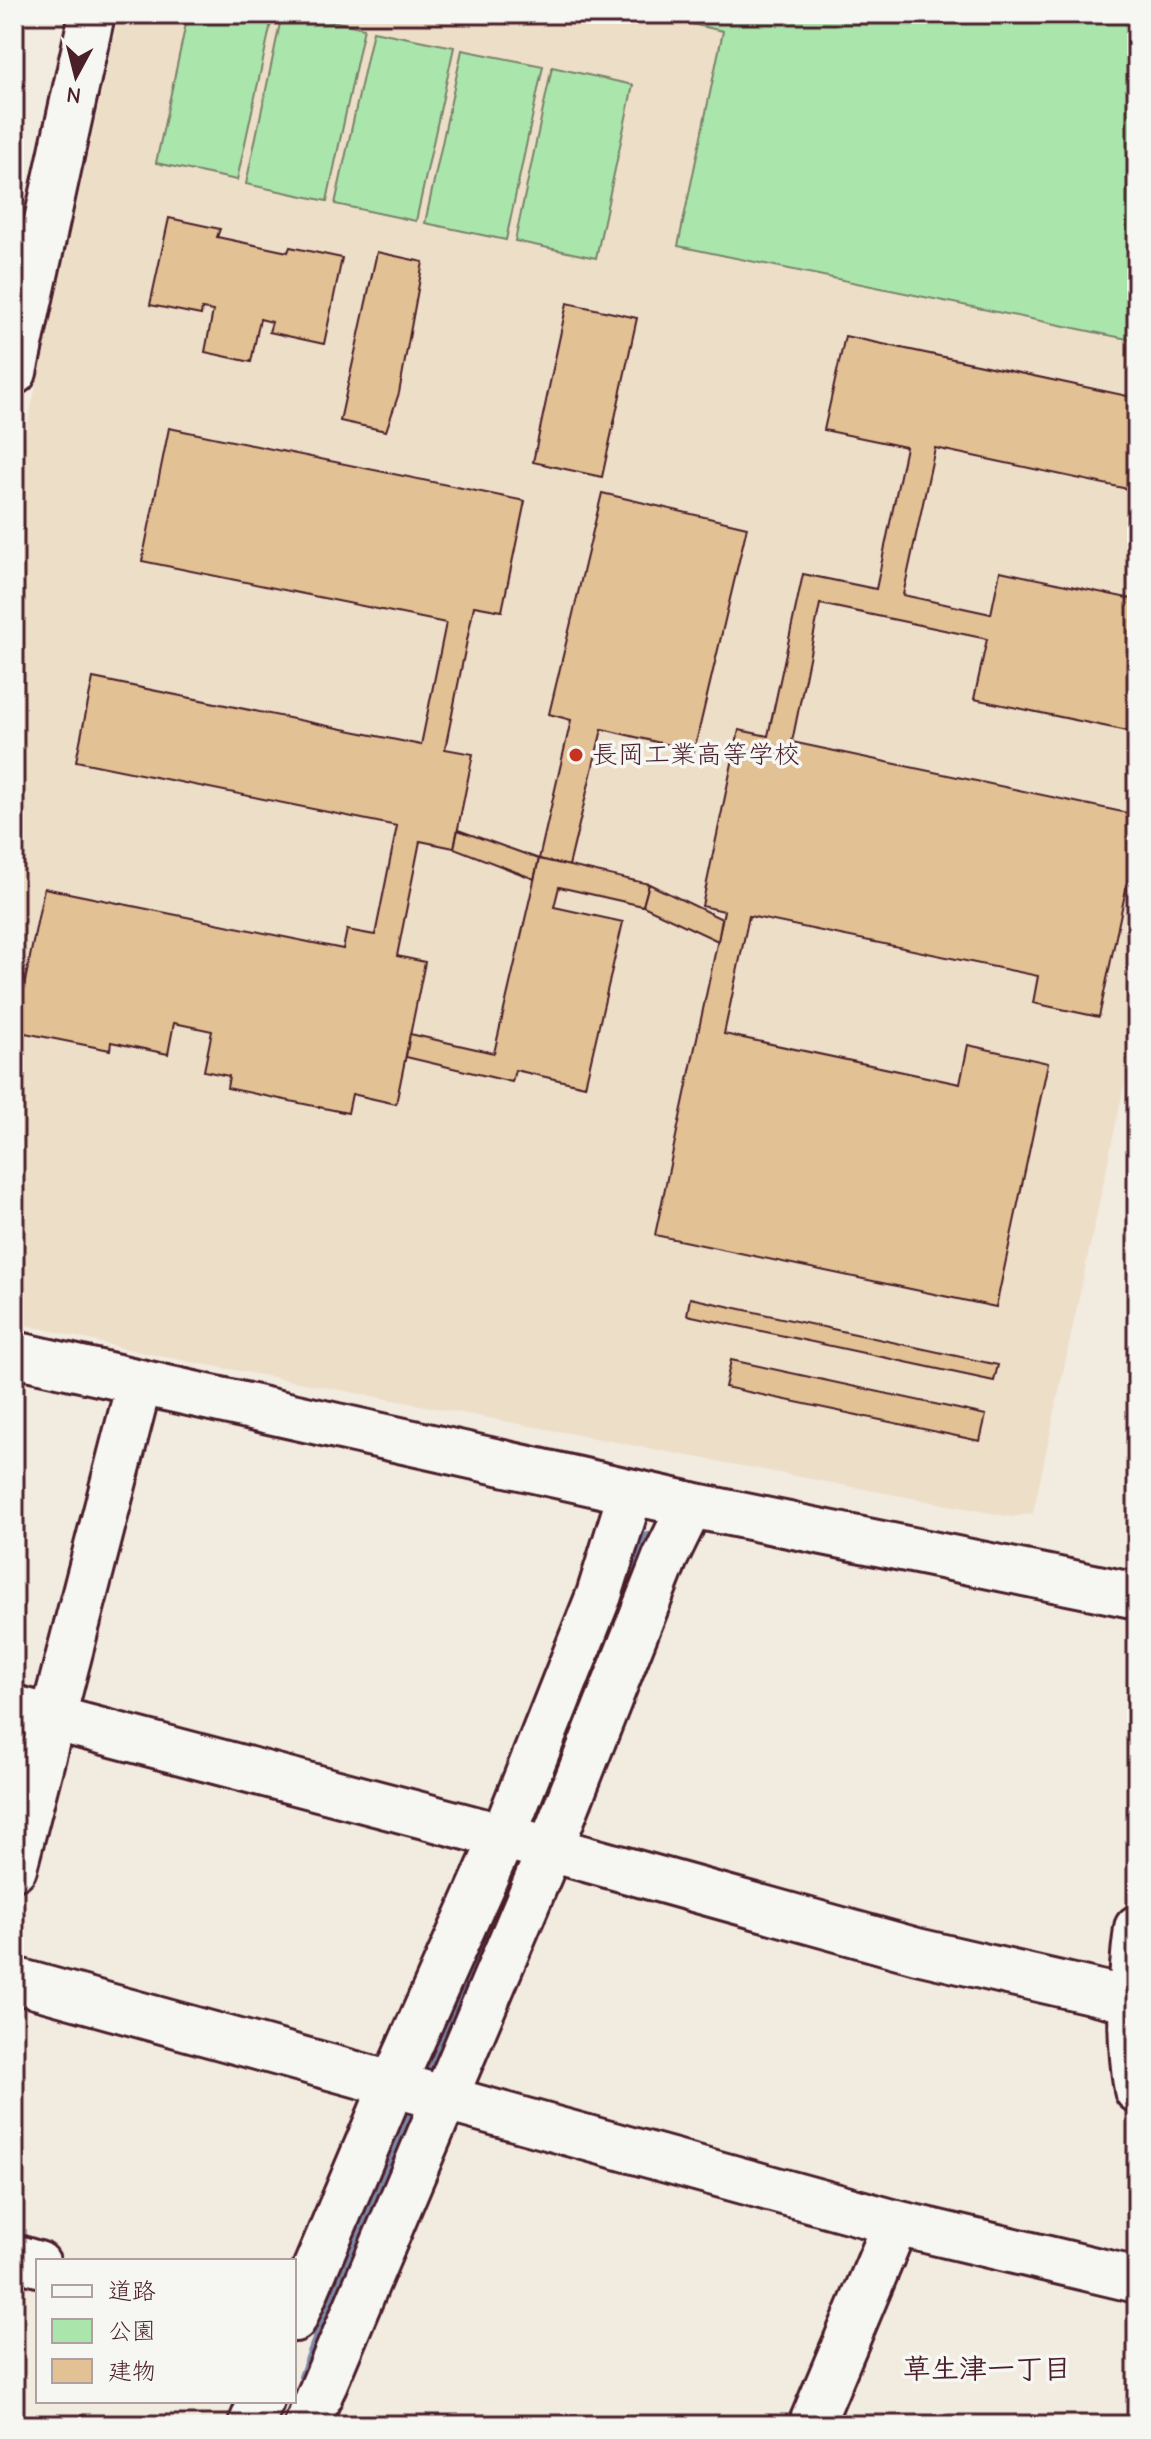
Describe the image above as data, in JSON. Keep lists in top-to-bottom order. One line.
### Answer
{"districts":["草生津一丁目"],"places":["長岡工業高等学校"],"legend":["道路","公園","建物"],"north":"bottom"}
